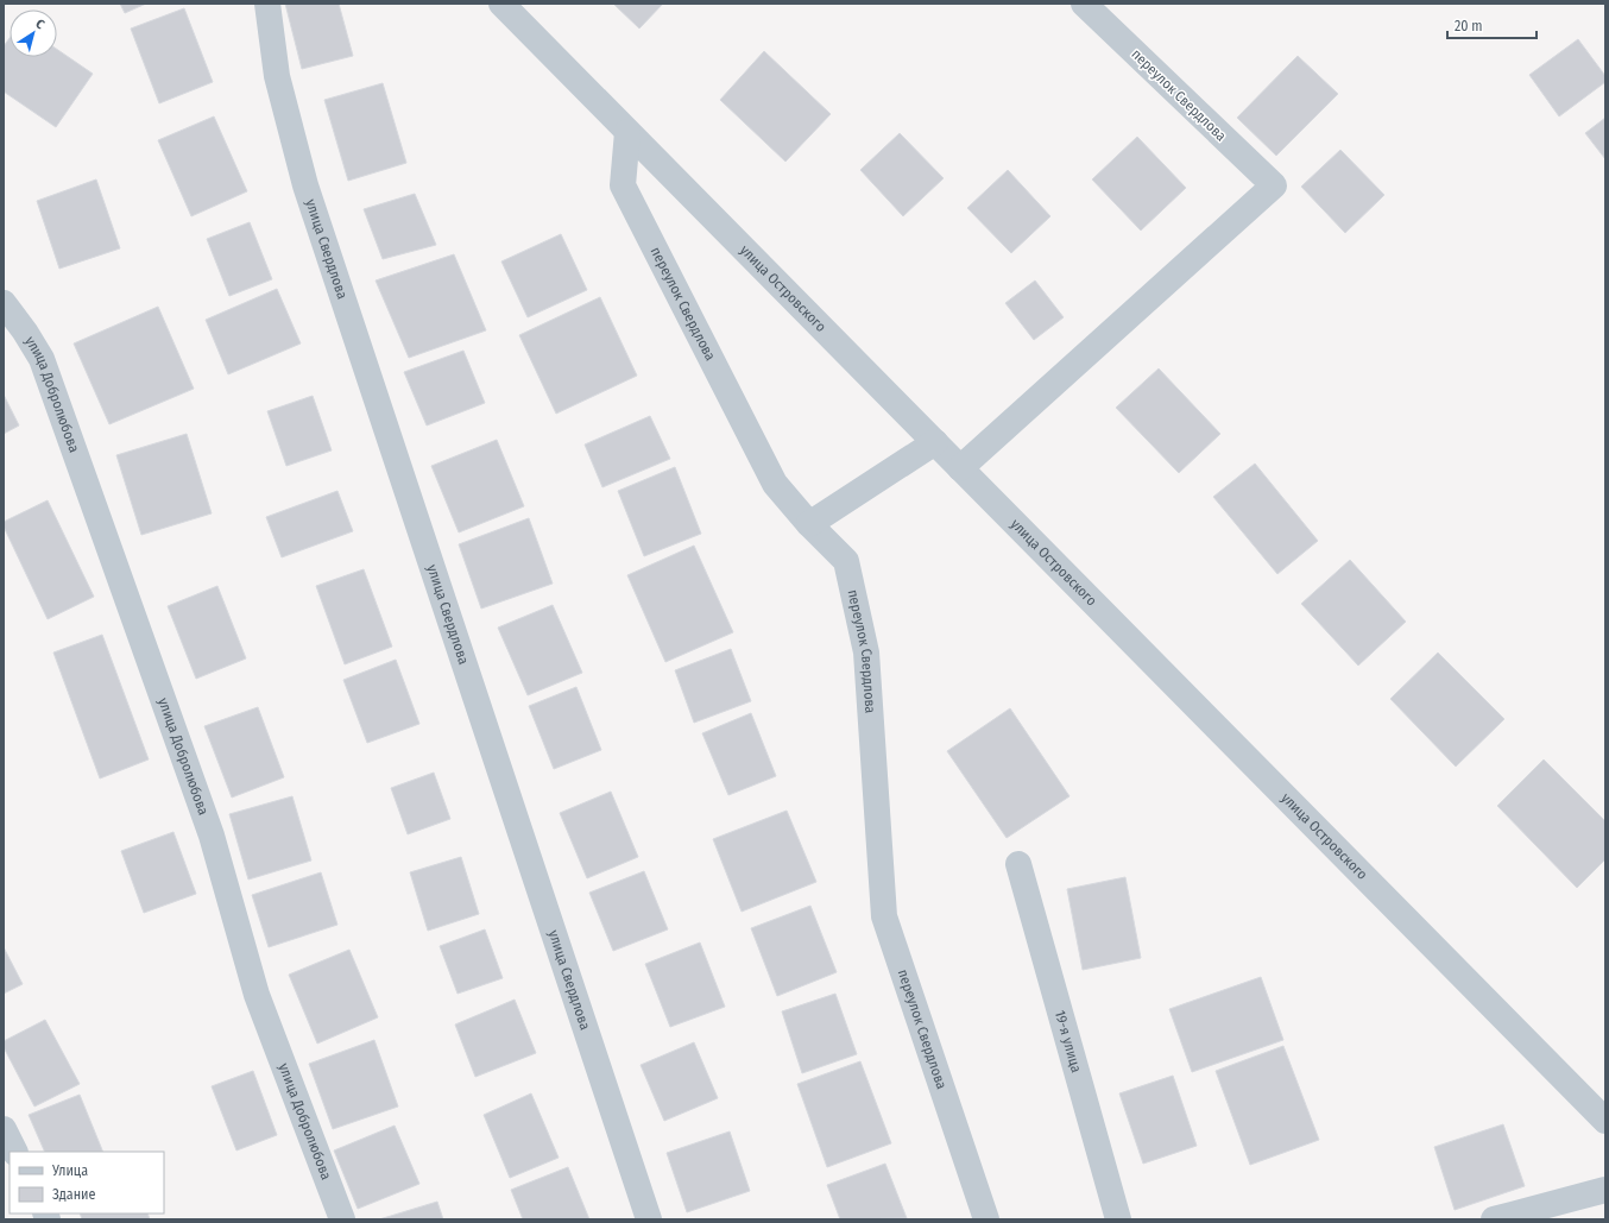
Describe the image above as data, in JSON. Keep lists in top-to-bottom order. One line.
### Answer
{"streets":{"street":["переулок Свердлова","улица Свердлова","улица Островского","улица Добролюбова","19-я улица"]},"crossings":[["переулок Свердлова","улица Островского"]],"legend":["Улица","Здание"],"scale_bar":"20 m","north":"top right"}
